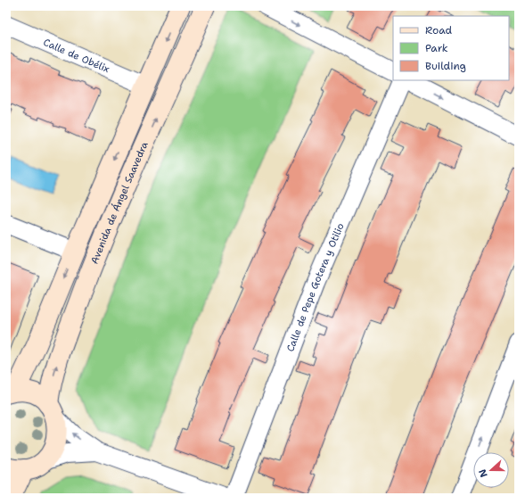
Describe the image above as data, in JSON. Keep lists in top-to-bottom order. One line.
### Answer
{"streets":{"street":["Calle de Obélix","Avenida de Ángel Saavedra","Calle de Pepe Gotera y Otilio"]},"legend":["Road","Park","Building"],"north":"left"}
